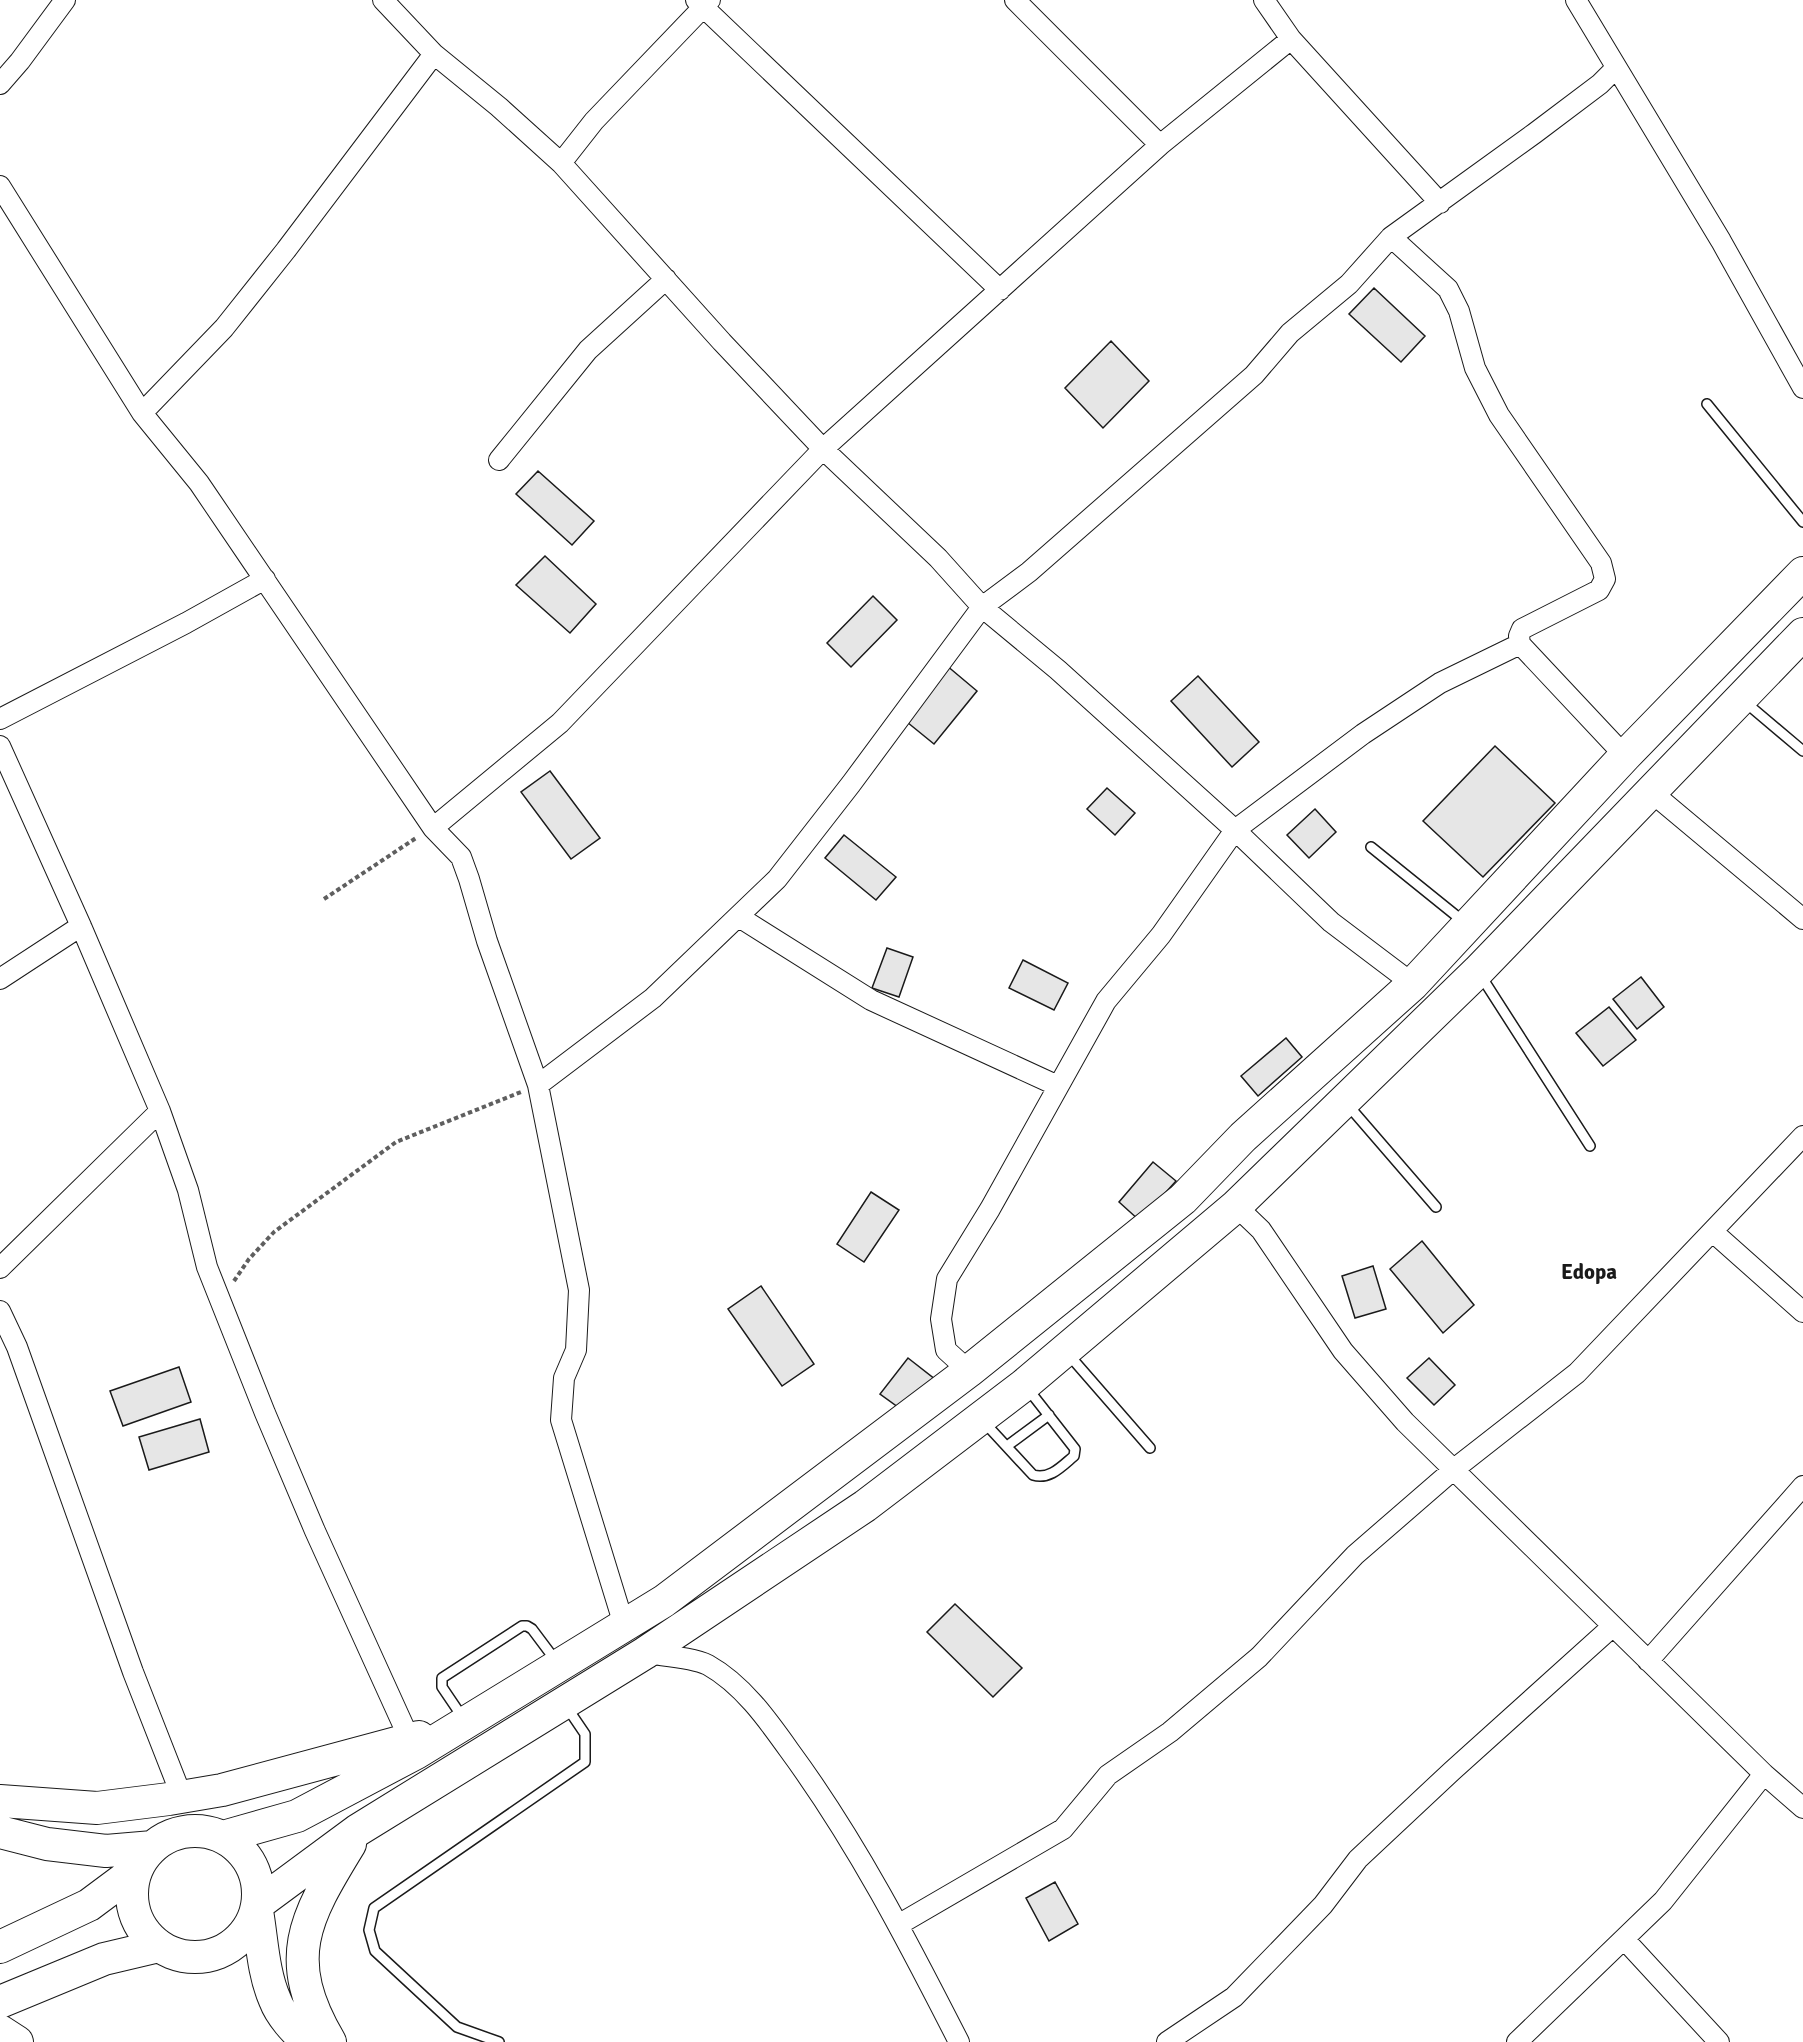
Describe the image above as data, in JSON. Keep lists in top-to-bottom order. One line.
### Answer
{"districts":["Edopa"]}
